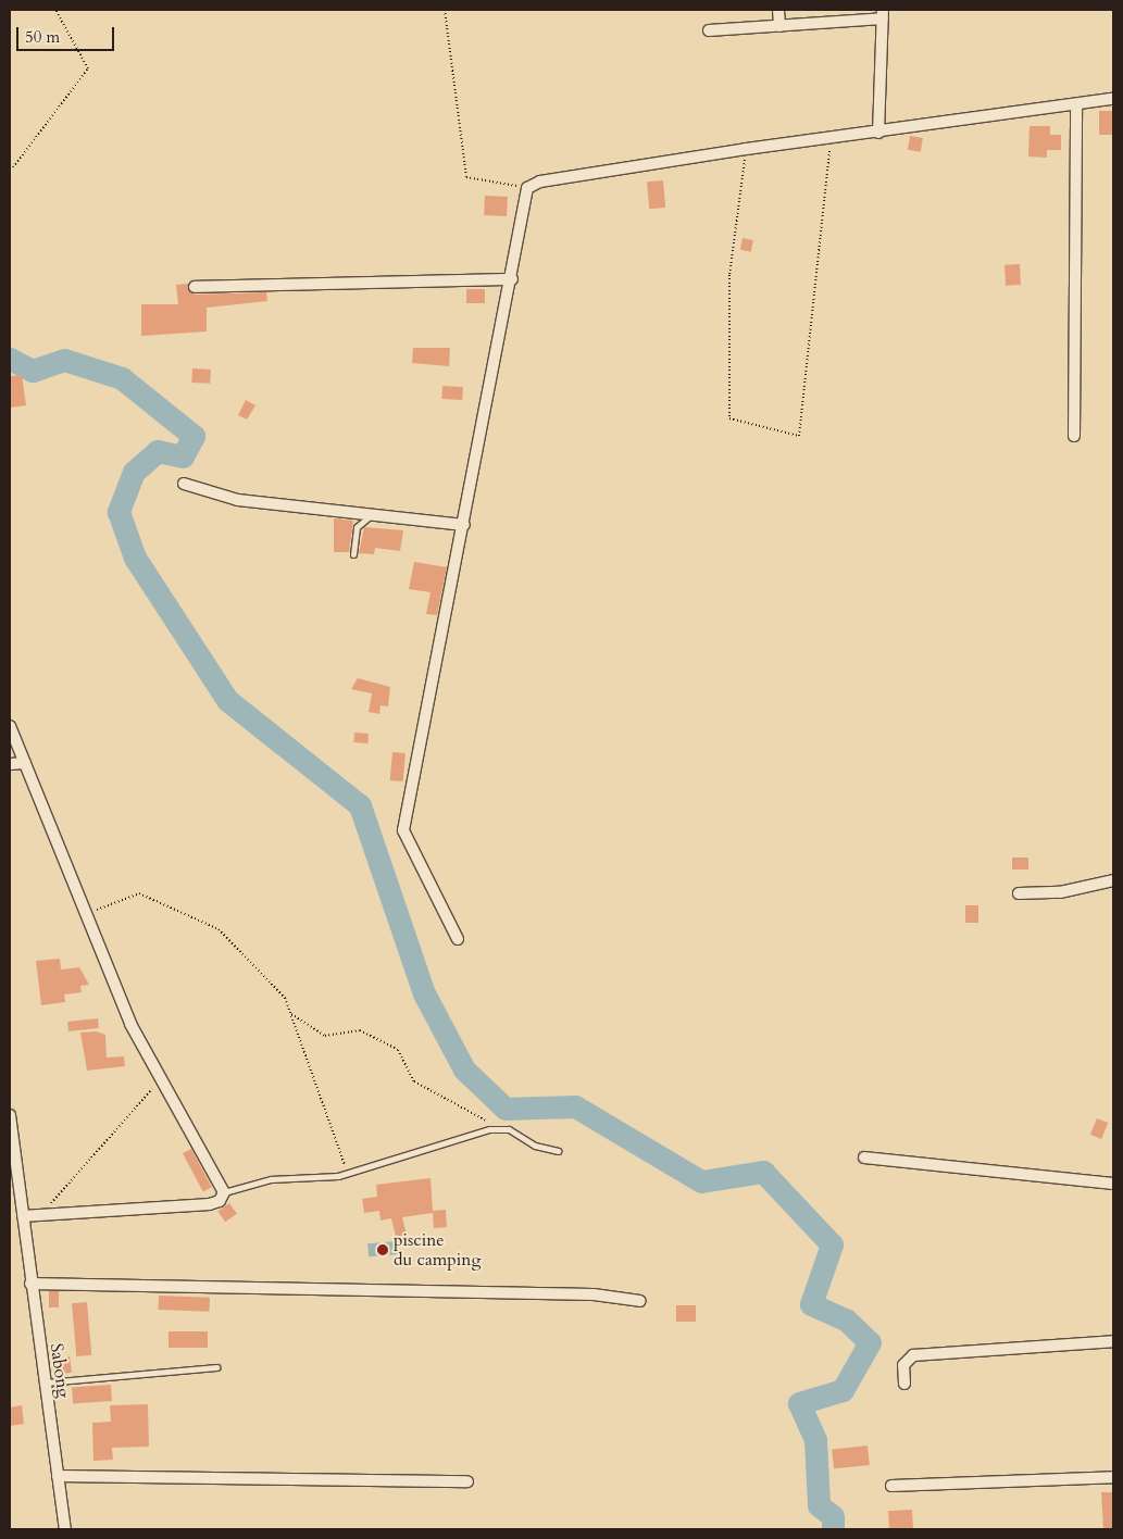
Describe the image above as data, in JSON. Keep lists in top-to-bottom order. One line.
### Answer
{"streets":{"street":["Sabong"]},"places":["piscine du camping"],"scale_bar":"50 m"}
